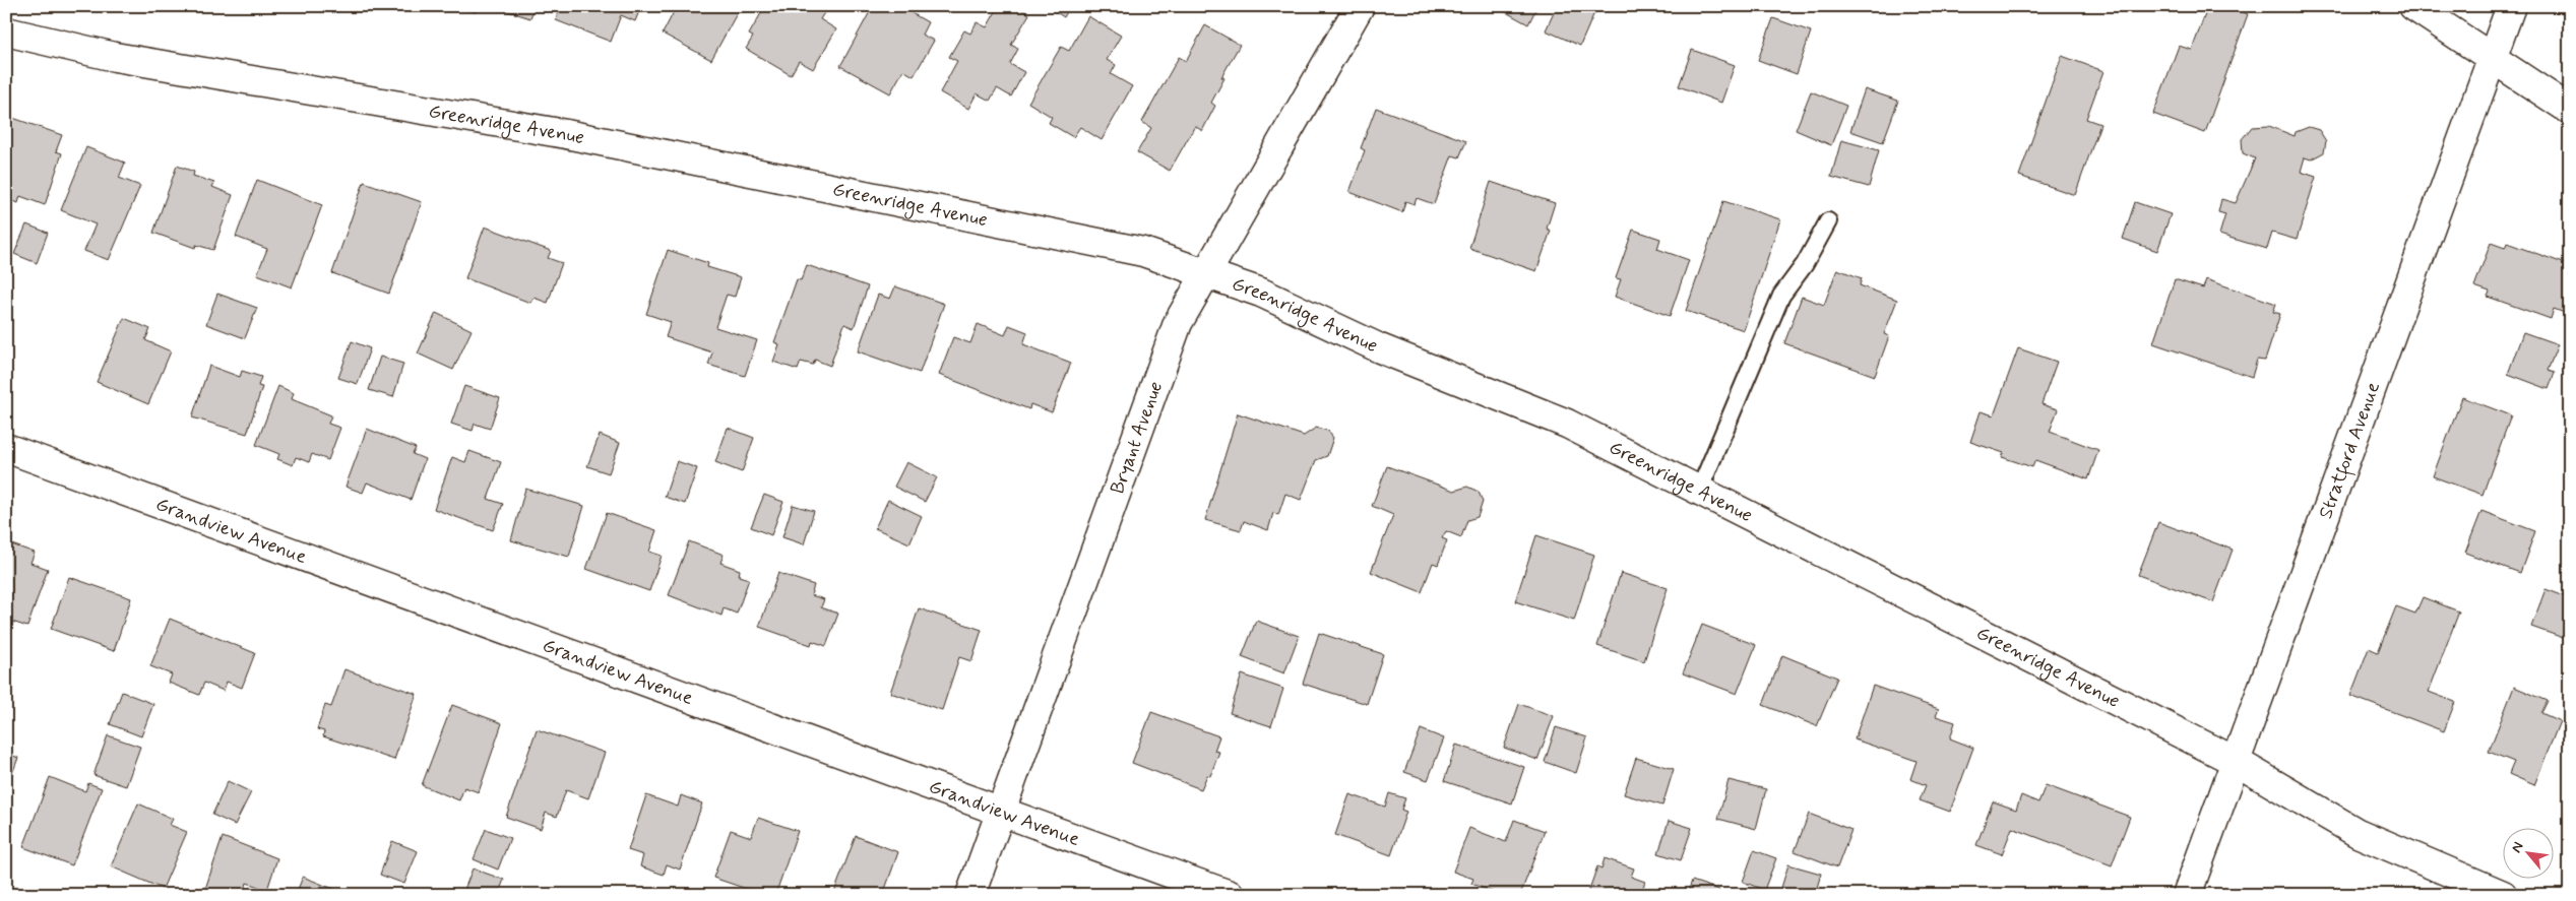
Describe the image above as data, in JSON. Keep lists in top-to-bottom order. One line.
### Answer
{"streets":{"street":["Greenridge Avenue","Bryant Avenue","Stratford Avenue","Grandview Avenue"]},"crossings":[["Greenridge Avenue","Bryant Avenue"],["Greenridge Avenue","Stratford Avenue"],["Bryant Avenue","Grandview Avenue"]],"north":"top left"}
